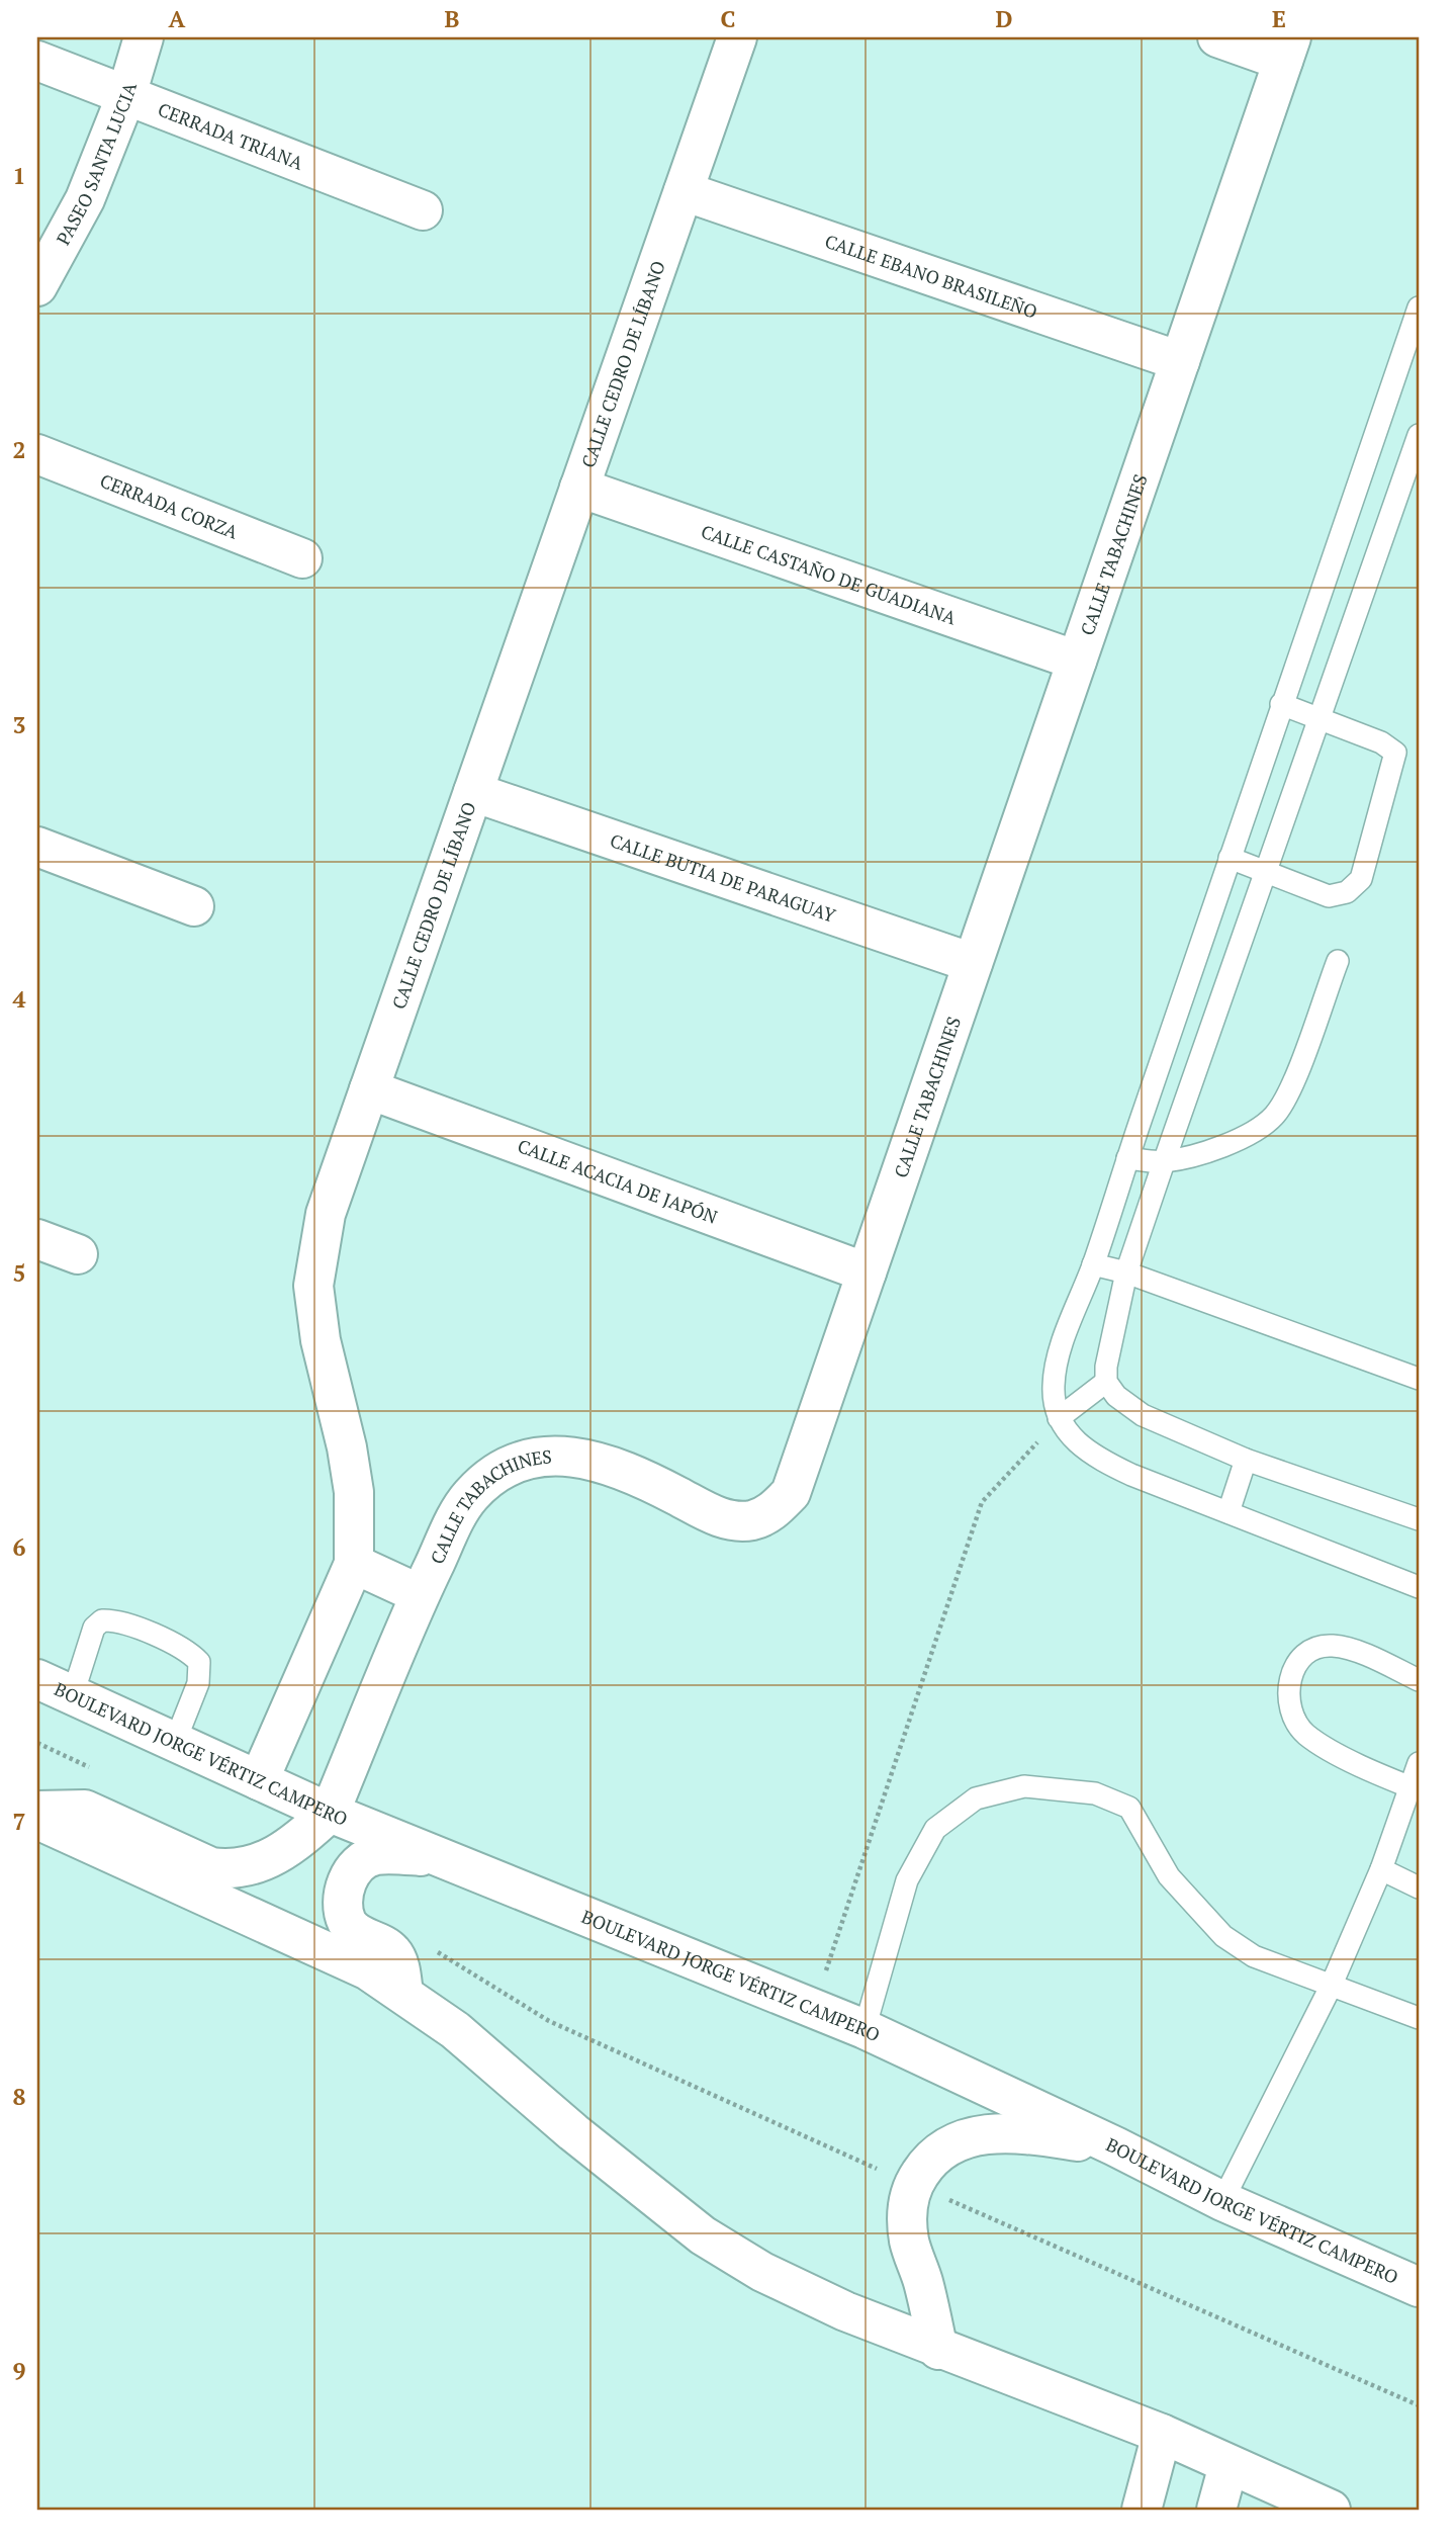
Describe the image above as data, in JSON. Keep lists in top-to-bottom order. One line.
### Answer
{"streets":{"street":["CERRADA TRIANA","PASEO SANTA LUCIA","CALLE EBANO BRASILEÑO","CALLE CEDRO DE LÍBANO","CERRADA CORZA","CALLE TABACHINES","CALLE CASTAÑO DE GUADIANA","CALLE BUTIA DE PARAGUAY","CALLE ACACIA DE JAPÓN","BOULEVARD JORGE VÉRTIZ CAMPERO"]},"crossings":[["CERRADA TRIANA","PASEO SANTA LUCIA"],["CALLE EBANO BRASILEÑO","CALLE CEDRO DE LÍBANO"],["CALLE EBANO BRASILEÑO","CALLE TABACHINES"],["CALLE CEDRO DE LÍBANO","CALLE CASTAÑO DE GUADIANA"],["CALLE CEDRO DE LÍBANO","CALLE BUTIA DE PARAGUAY"],["CALLE CEDRO DE LÍBANO","CALLE ACACIA DE JAPÓN"],["CALLE CEDRO DE LÍBANO","BOULEVARD JORGE VÉRTIZ CAMPERO"],["CALLE TABACHINES","CALLE CASTAÑO DE GUADIANA"],["CALLE TABACHINES","CALLE BUTIA DE PARAGUAY"],["CALLE TABACHINES","CALLE ACACIA DE JAPÓN"],["CALLE TABACHINES","BOULEVARD JORGE VÉRTIZ CAMPERO"]],"grid":{"columns":["A","B","C","D","E"],"rows":["1","2","3","4","5","6","7","8","9"]}}
